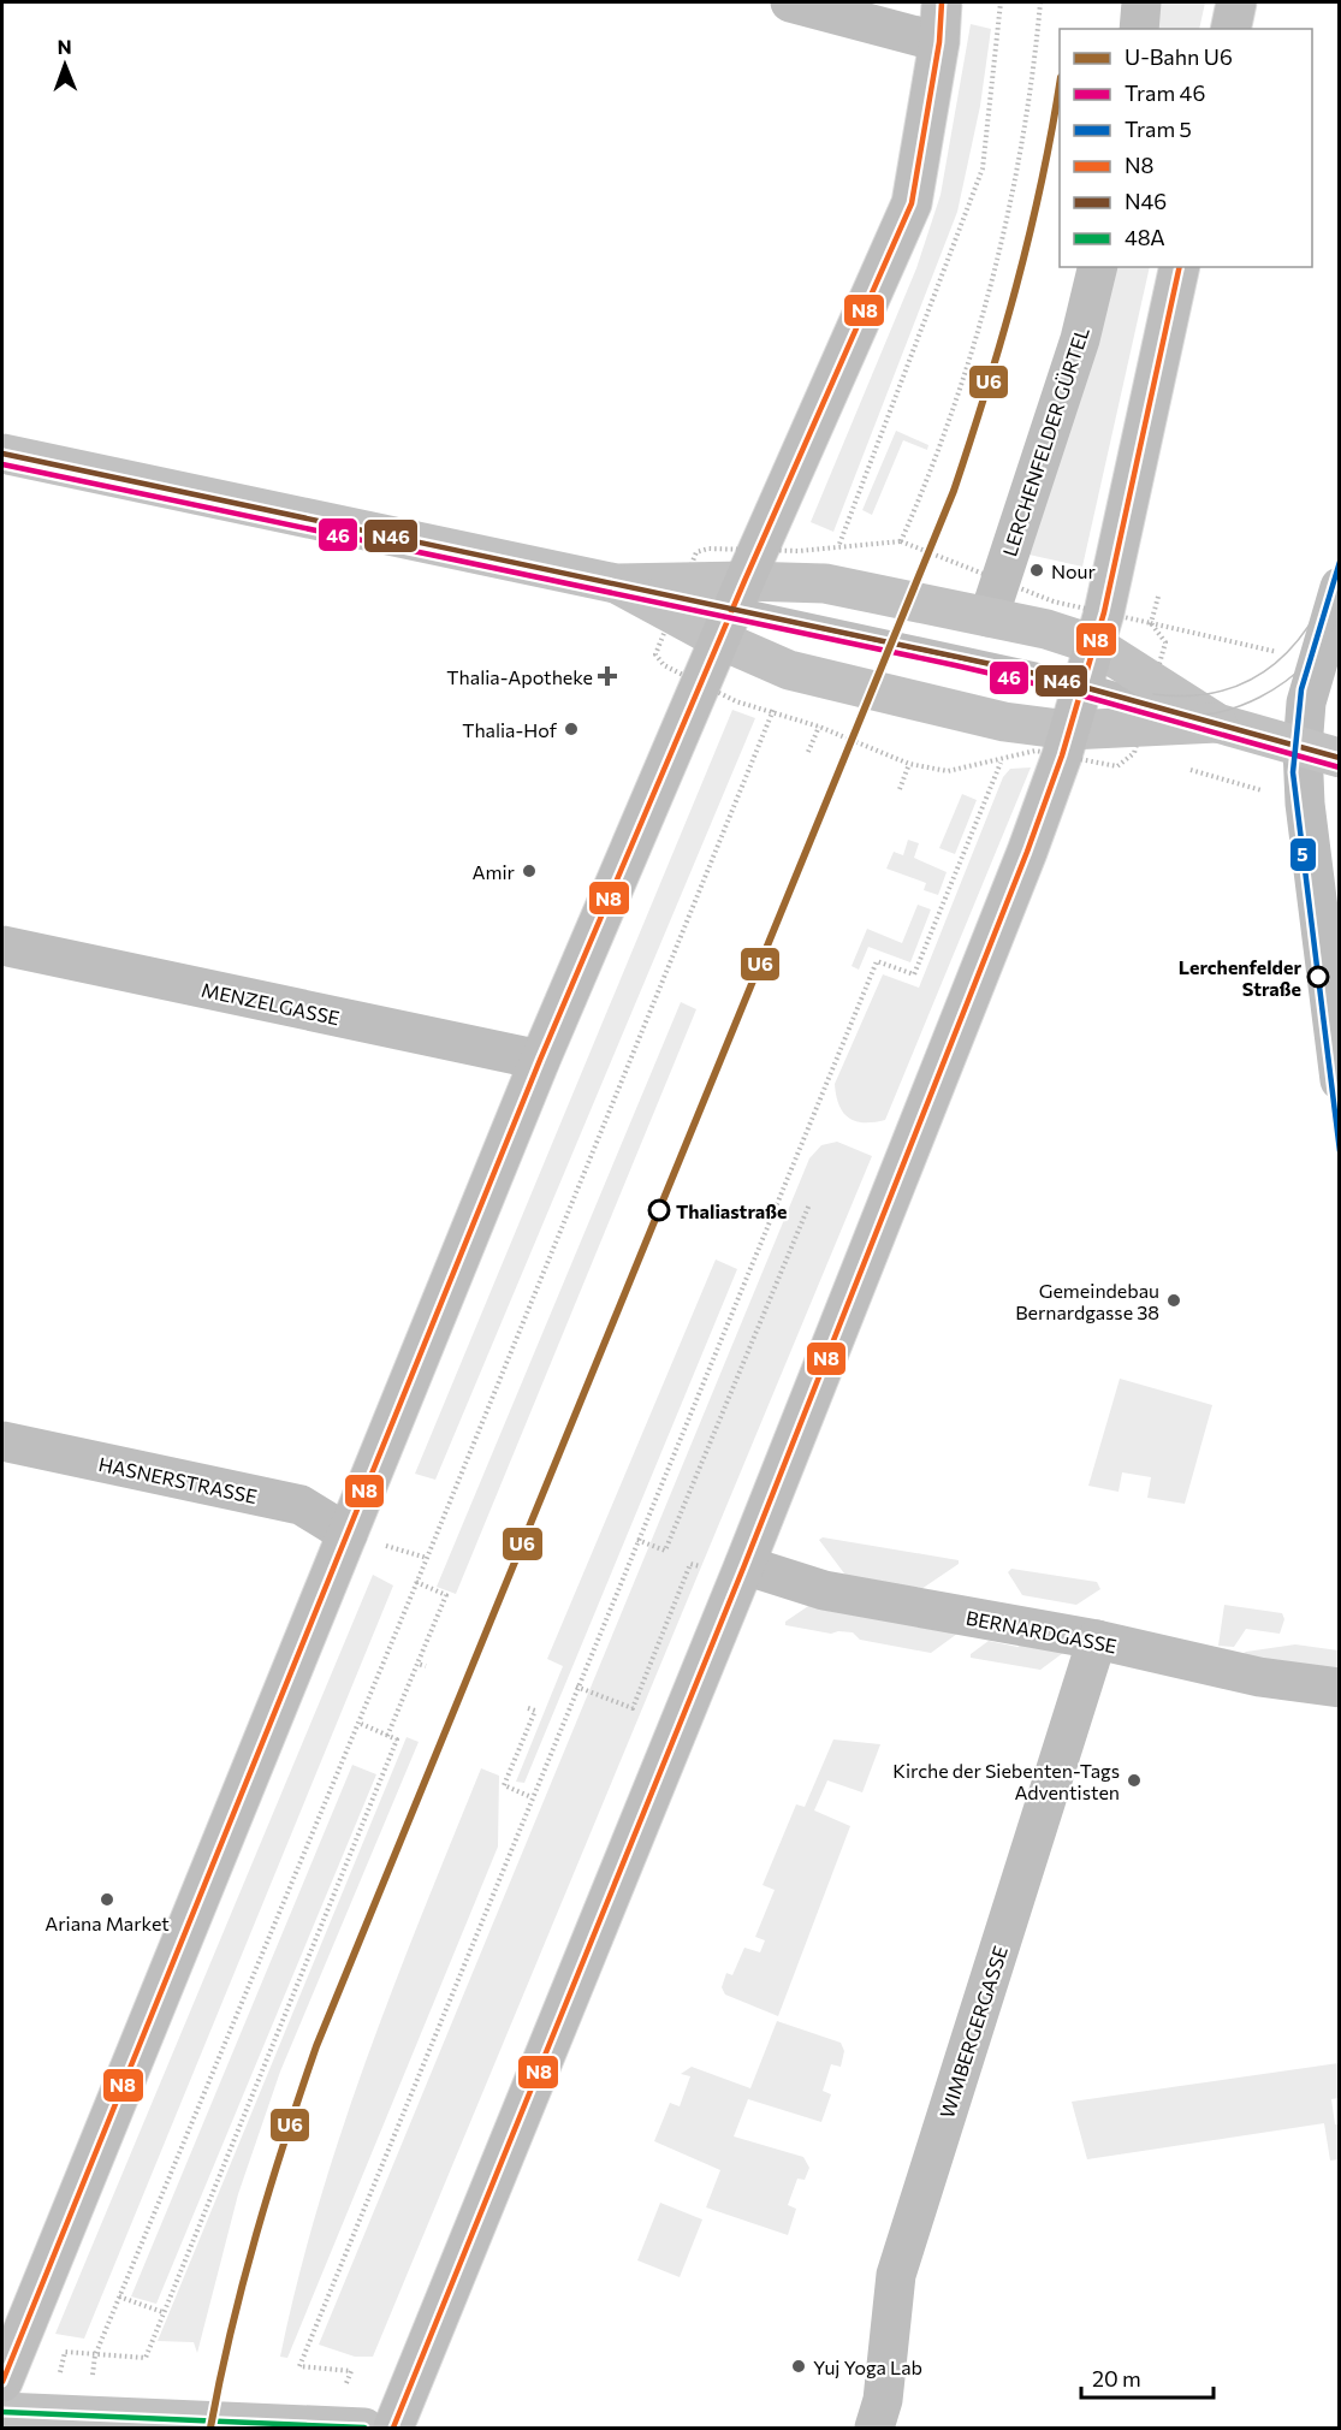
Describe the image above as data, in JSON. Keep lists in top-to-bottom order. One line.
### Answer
{"streets":{"main road":["LERCHENFELDER GÜRTEL","MENZELGASSE","HASNERSTRASSE","BERNARDGASSE","WIMBERGERGASSE"]},"crossings":[["BERNARDGASSE","WIMBERGERGASSE"]],"places":{"other":["Nour","Thalia-Hof","Amir","Lerchenfelder Straße","Thaliastraße","Gemeindebau Bernardgasse 38","Kirche der Siebenten-Tags Adventisten","Ariana Market","Yuj Yoga Lab"],"health":["Thalia-Apotheke"]},"lines":["transit line N8","metro line U6","transit line N46","tram line 46","tram line 5","transit line 48A"],"legend":["U-Bahn U6","Tram 46","Tram 5","N8","N46","48A"],"scale_bar":"20 m","north":"top"}
